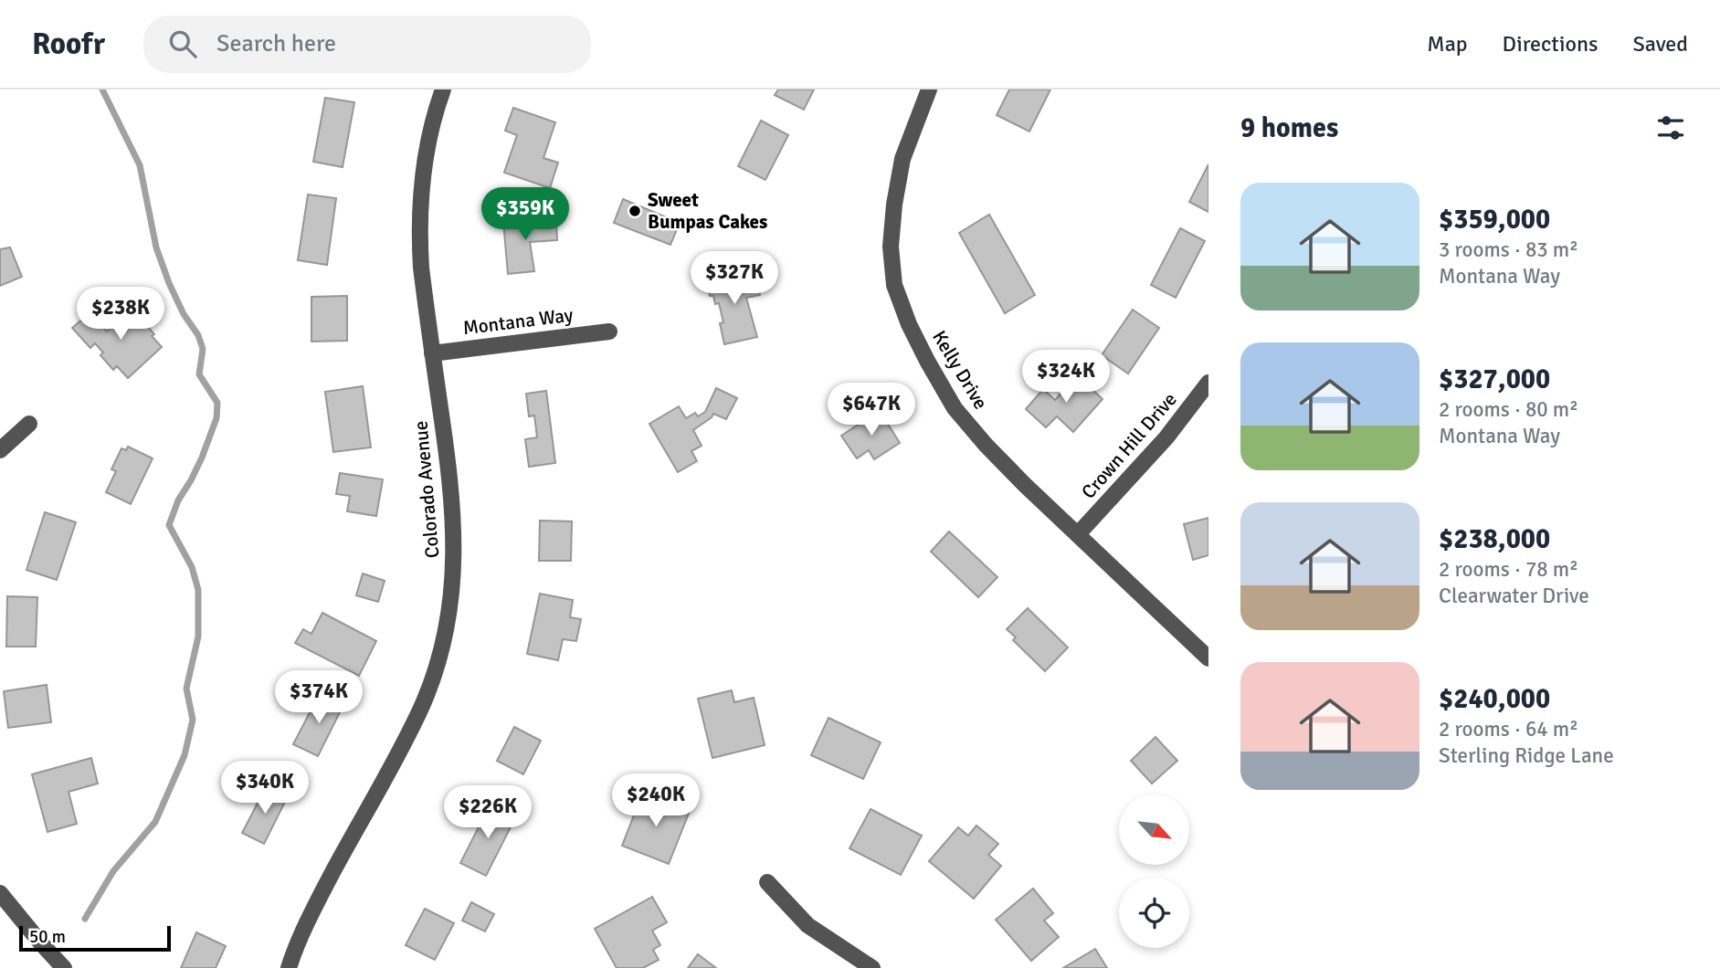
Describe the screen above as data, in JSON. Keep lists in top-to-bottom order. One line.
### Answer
{"streets":{"street":["Montana Way","Kelly Drive","Crown Hill Drive","Colorado Avenue"]},"crossings":[["Montana Way","Colorado Avenue"],["Kelly Drive","Crown Hill Drive"]],"places":["Sweet Bumpas Cakes"],"scale_bar":"50 m","north":"bottom right","page":{"header":"Roofr","search":"Search here","nav":["Map","Directions","Saved"],"heading":"9 homes","list":[{"name":"$359,000","note":"3 rooms · 83 m² · Montana Way"},{"name":"$327,000","note":"2 rooms · 80 m² · Montana Way"},{"name":"$238,000","note":"2 rooms · 78 m² · Clearwater Drive"},{"name":"$240,000","note":"2 rooms · 64 m² · Sterling Ridge Lane"}],"price":["$359K","$327K","$238K","$324K","$647K","$374K","$340K","$240K","$226K"],"scale":"50 m"}}
